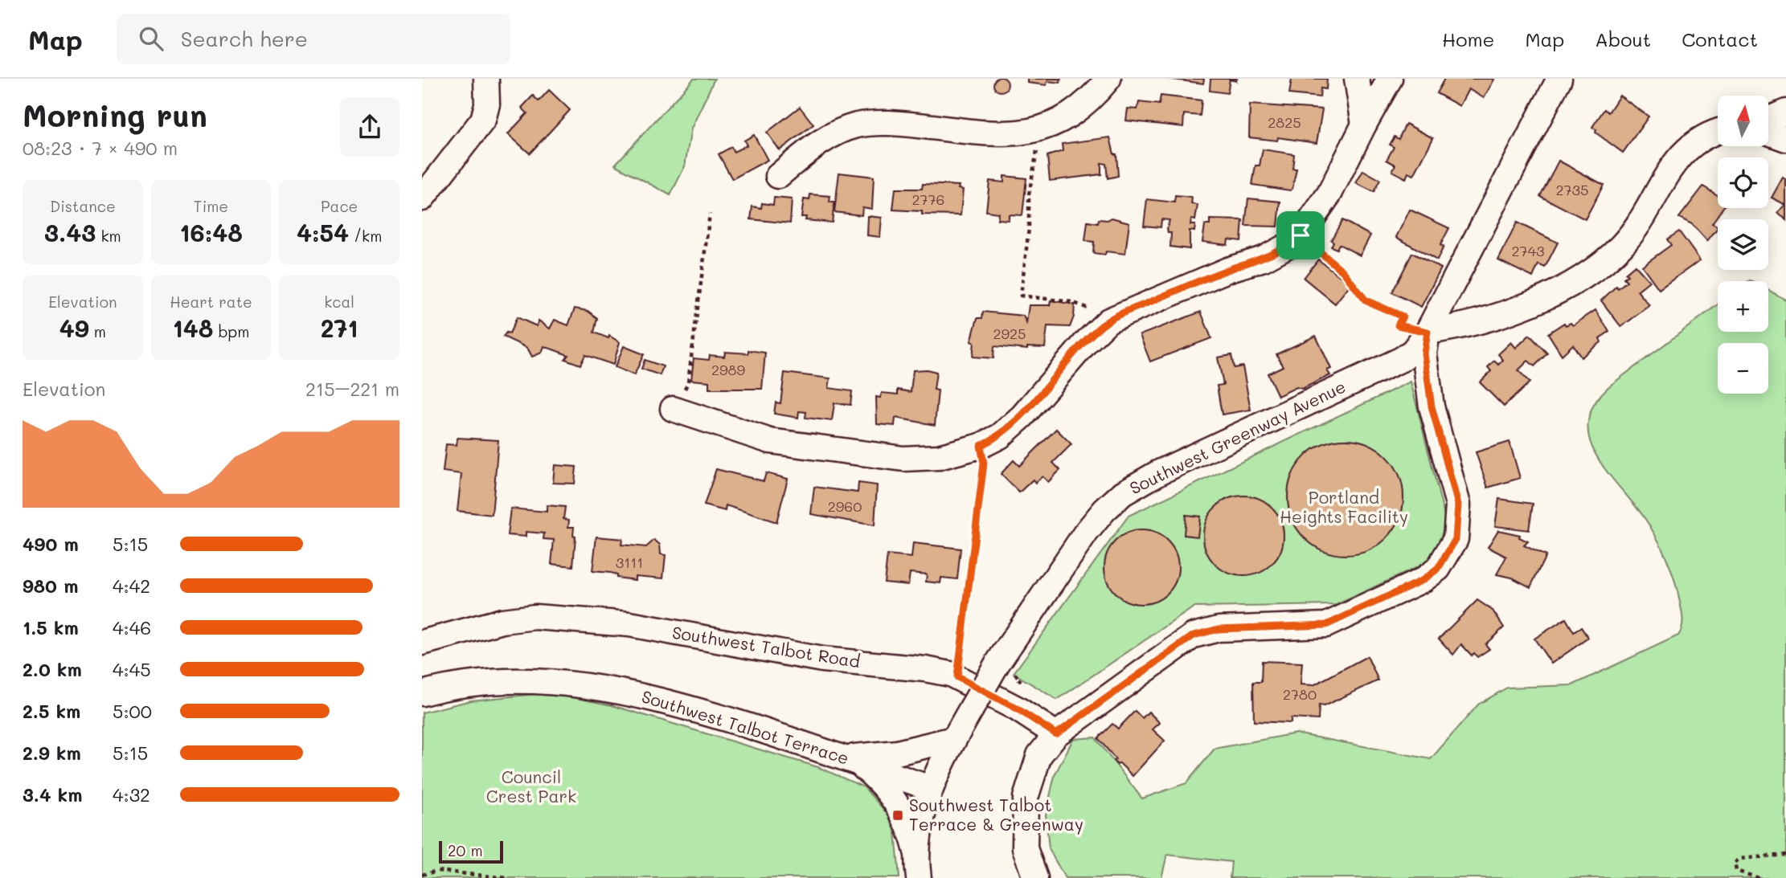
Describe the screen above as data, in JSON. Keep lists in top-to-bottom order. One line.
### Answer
{"streets":{"street":["Southwest Greenway Avenue","Southwest Talbot Road","Southwest Talbot Terrace"]},"crossings":[["Southwest Greenway Avenue","Southwest Talbot Terrace"]],"parks":["Portland Heights Facility","Council Crest Park"],"places":{"transit":["Southwest Talbot Terrace & Greenway"]},"house_numbers":["2825","2735","2776","2743","2925","2989","2960","3111","2780"],"scale_bar":"20 m","north":"top","page":{"header":"Map","search":"Search here","nav":["Home","Map","About","Contact"],"heading":["Morning run","08:23 · 7 × 490 m"],"map_buttons":["+","−"],"stats":[["Distance","3.43 km"],["Time","16:48"],["Pace","4:54 /km"],["Elevation","49 m"],["Heart rate","148 bpm"],["kcal","271"]],"chart":["Elevation","215–221 m"],"list":[{"name":"490 m","note":"5:15"},{"name":"980 m","note":"4:42"},{"name":"1.5 km","note":"4:46"},{"name":"2.0 km","note":"4:45"},{"name":"2.5 km","note":"5:00"},{"name":"2.9 km","note":"5:15"},{"name":"3.4 km","note":"4:32"}],"scale":"20 m"}}
